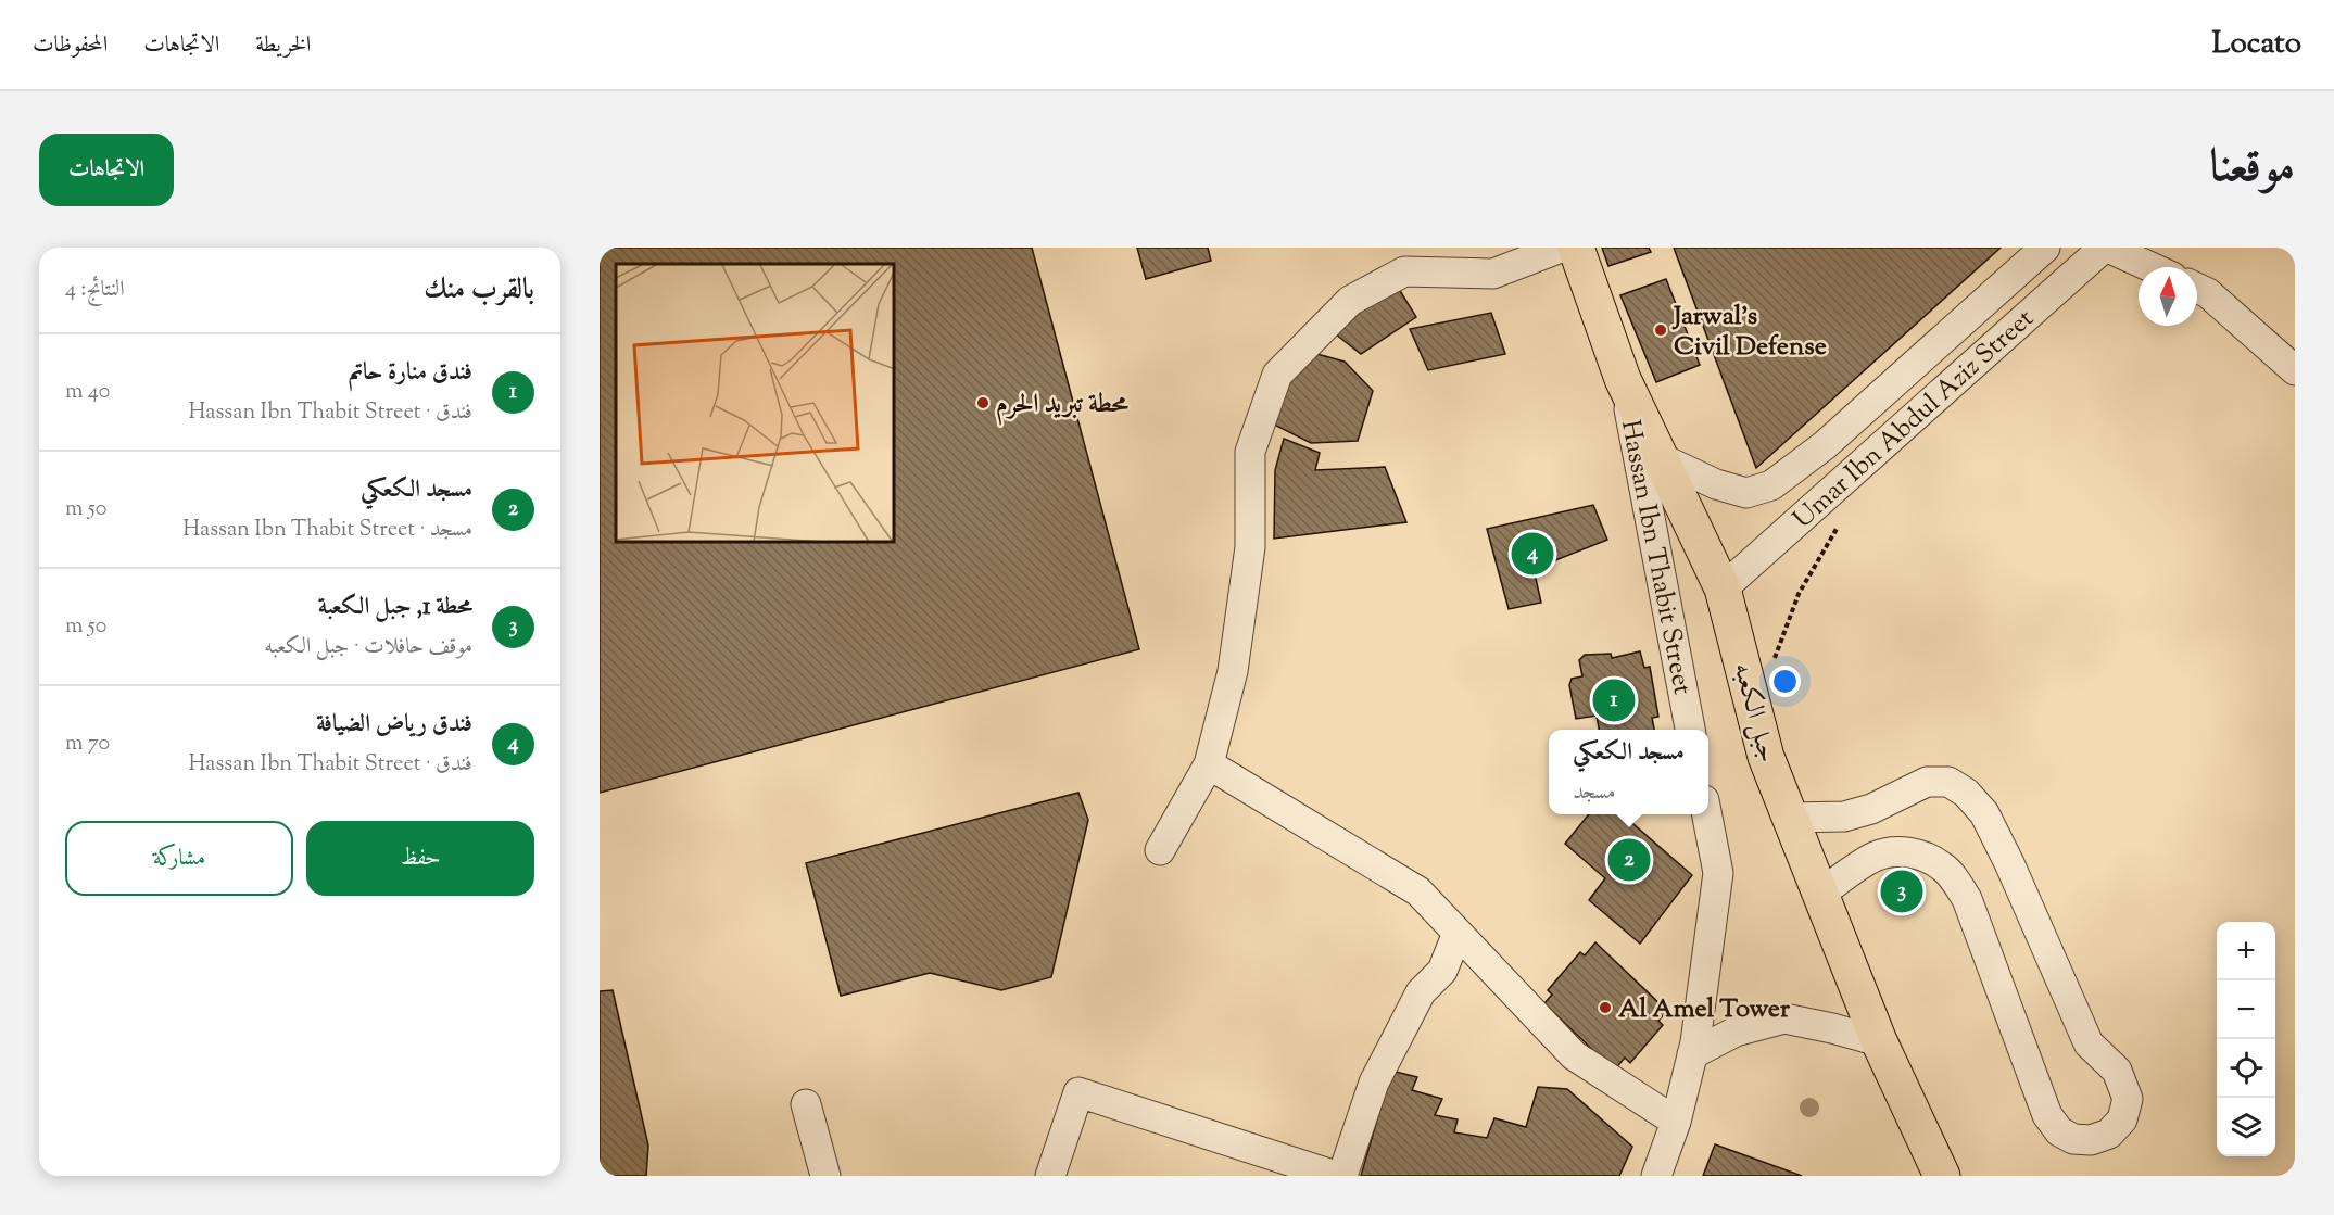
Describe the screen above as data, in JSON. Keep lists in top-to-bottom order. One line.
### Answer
{"streets":{"highway":["جبل الكعبه"],"street":["Umar Ibn Abdul Aziz Street","Hassan Ibn Thabit Street"]},"crossings":[["Umar Ibn Abdul Aziz Street","جبل الكعبه"],["Hassan Ibn Thabit Street","جبل الكعبه"]],"places":["Jarwal's Civil Defense","محطة تبريد الحرم","Al Amel Tower"],"north":"top","page":{"header":"Locato","nav":["الخريطة","الاتجاهات","المحفوظات"],"title":"موقعنا","buttons":["الاتجاهات",["حفظ","مشاركة"]],"heading":["بالقرب منك","النتائج: 4"],"list":[{"mark":"1","name":"فندق منارة حاتم","note":"فندق · Hassan Ibn Thabit Street","value":"40 m"},{"mark":"2","name":"مسجد الكعكي","note":"مسجد · Hassan Ibn Thabit Street","value":"50 m"},{"mark":"3","name":"محطة 1, جبل الكعبة","note":"موقف حافلات · جبل الكعبه","value":"50 m"},{"mark":"4","name":"فندق رياض الضيافة","note":"فندق · Hassan Ibn Thabit Street","value":"70 m"}],"pins":["4","1","2","3"],"popup":["مسجد الكعكي","مسجد"],"map_buttons":["+","−"]}}
